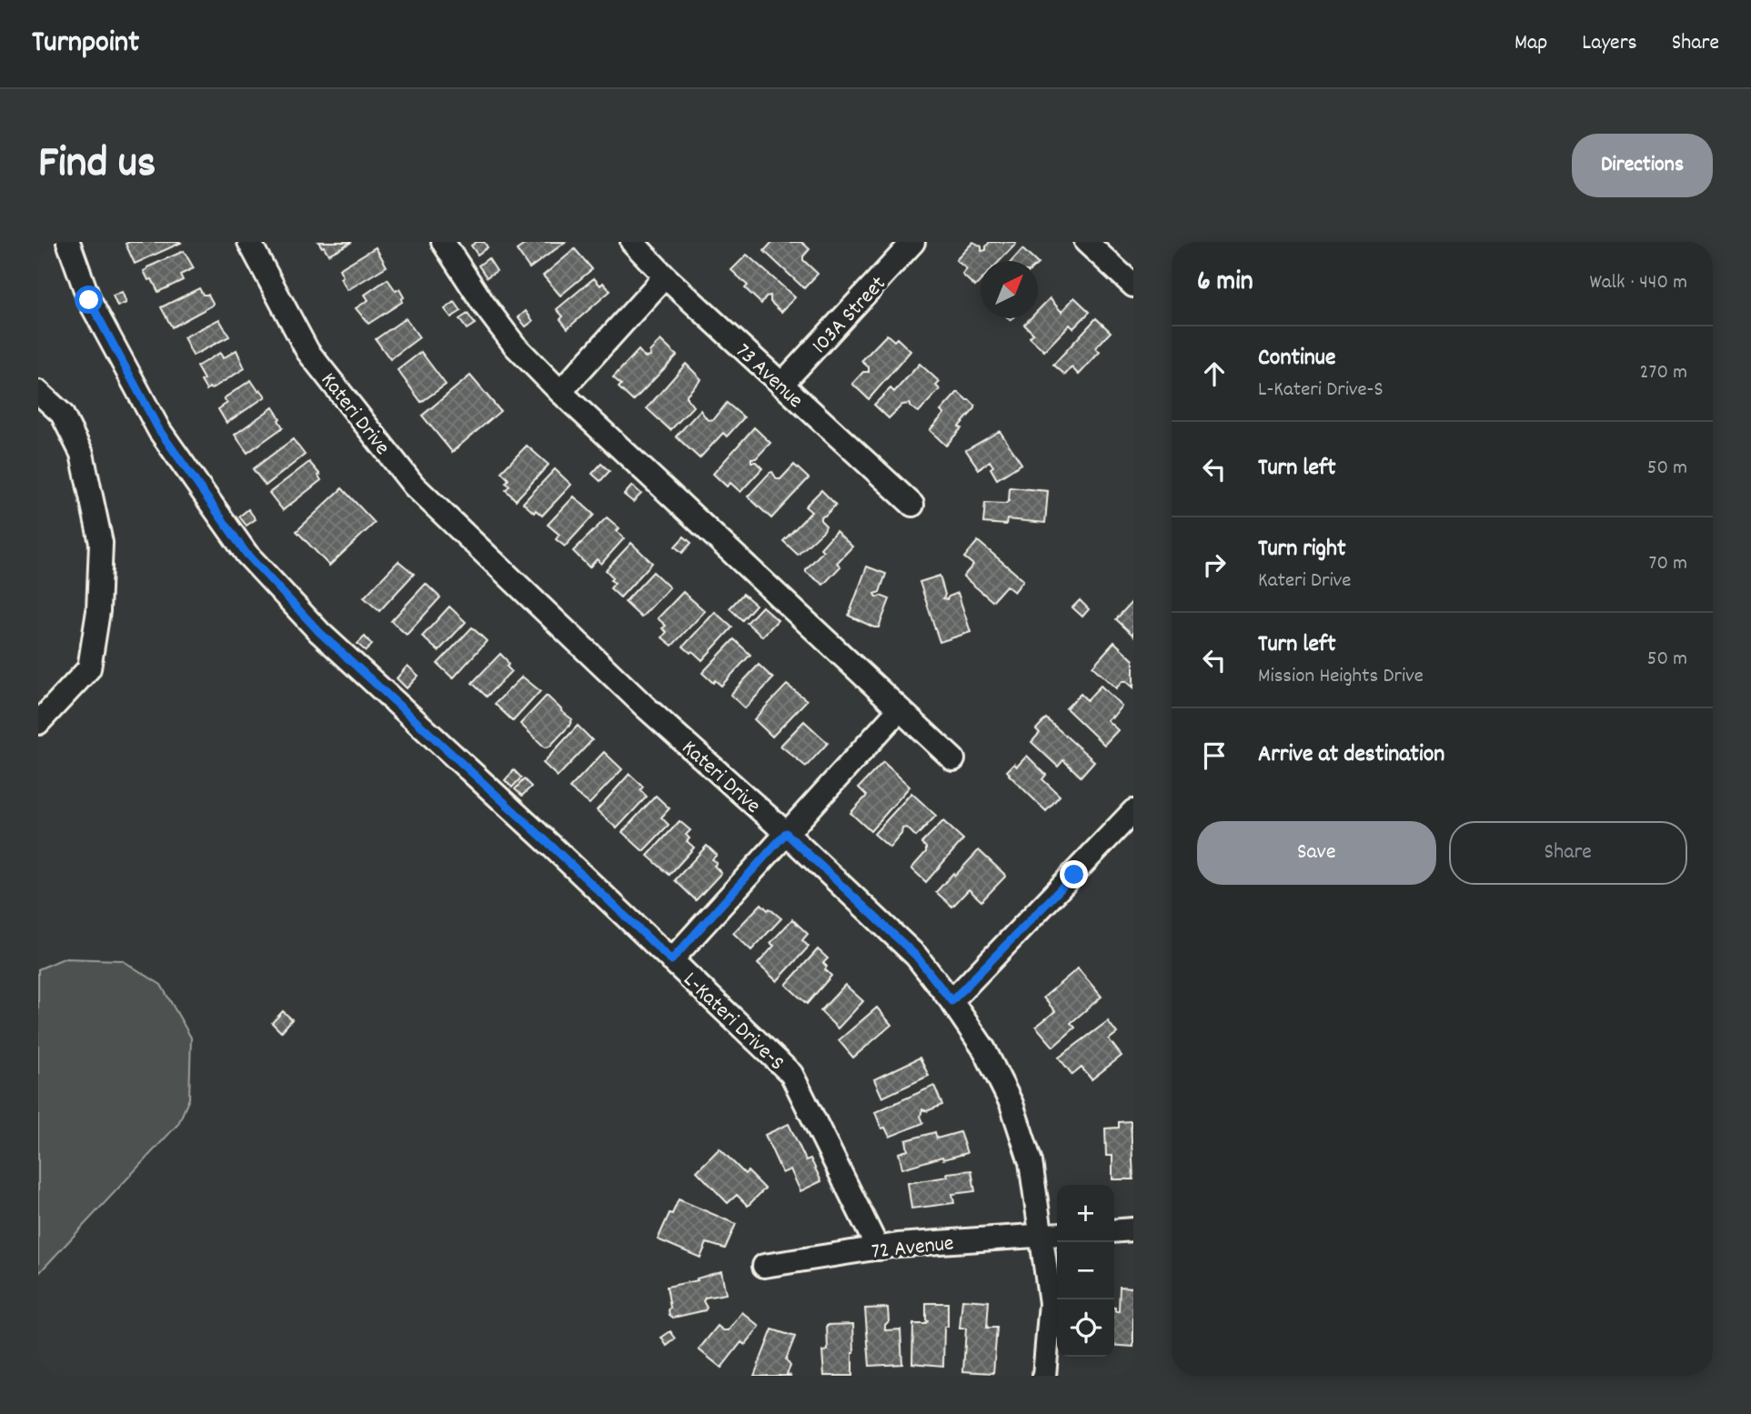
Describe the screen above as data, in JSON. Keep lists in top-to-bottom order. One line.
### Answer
{"streets":{"street":["103A Street","73 Avenue","Kateri Drive","L-Kateri Drive-S","72 Avenue"]},"crossings":[["103A Street","73 Avenue"],["Kateri Drive","72 Avenue"],["L-Kateri Drive-S","72 Avenue"]],"north":"top right","page":{"header":"Turnpoint","nav":["Map","Layers","Share"],"title":"Find us","buttons":["Directions",["Save","Share"]],"heading":["6 min","Walk · 440 m"],"list":[["Continue","L-Kateri Drive-S","270 m"],["Turn left","50 m"],["Turn right","Kateri Drive","70 m"],["Turn left","Mission Heights Drive","50 m"],"Arrive at destination"],"map_buttons":["+","−"]}}
